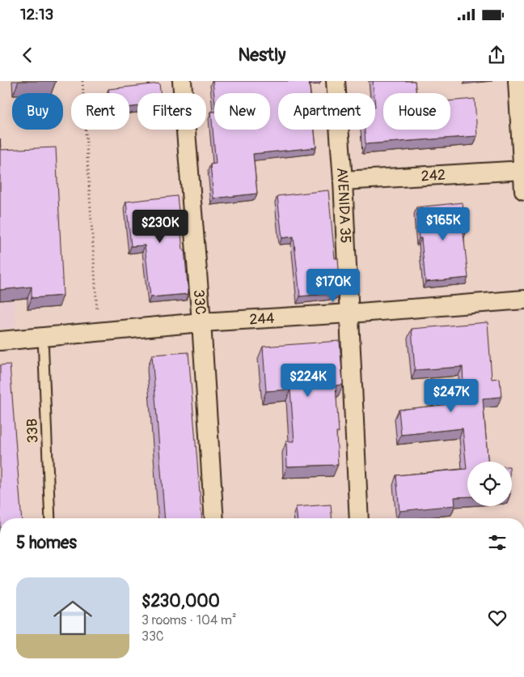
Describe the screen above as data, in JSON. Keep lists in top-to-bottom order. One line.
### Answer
{"streets":{"street":["242","AVENIDA 35","33C","244"],"lane":["33B"]},"crossings":[["242","AVENIDA 35"],["AVENIDA 35","244"],["33C","244"],["244","33B"]],"page":{"status":"12:13","header":"Nestly","chip":["Buy","Rent","Filters","New","Apartment","House"],"price":["$165K","$230K","$170K","$224K","$247K"],"heading":"5 homes","list":[{"name":"$230,000","note":"3 rooms · 104 m² · 33C"}]}}
